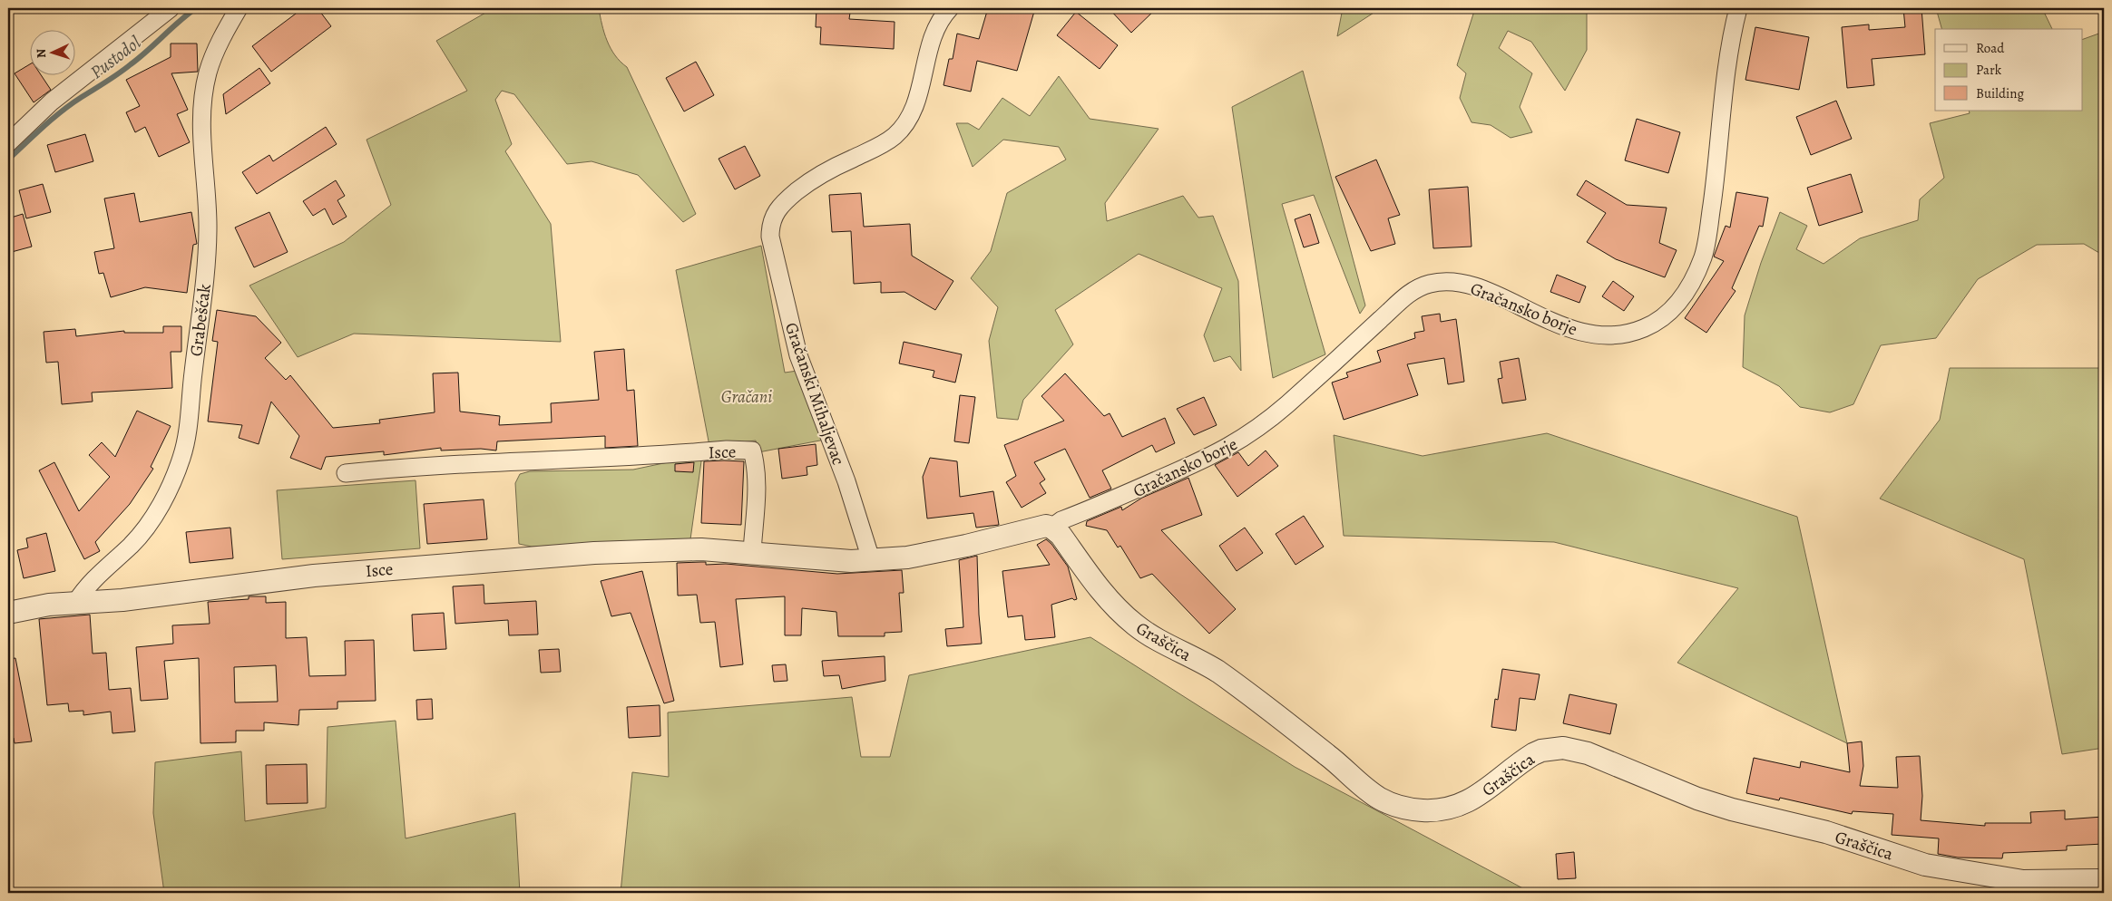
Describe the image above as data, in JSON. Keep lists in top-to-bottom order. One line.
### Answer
{"streets":{"street":["Gračansko borje","Grabešćak","Gračanski Mihaljevac","Isce","Graščica"]},"crossings":[["Gračansko borje","Isce"],["Gračansko borje","Graščica"],["Grabešćak","Isce"],["Gračanski Mihaljevac","Isce"],["Isce","Graščica"]],"water":["Pustodol"],"parks":["Gračani"],"legend":["Road","Park","Building"],"north":"left"}
